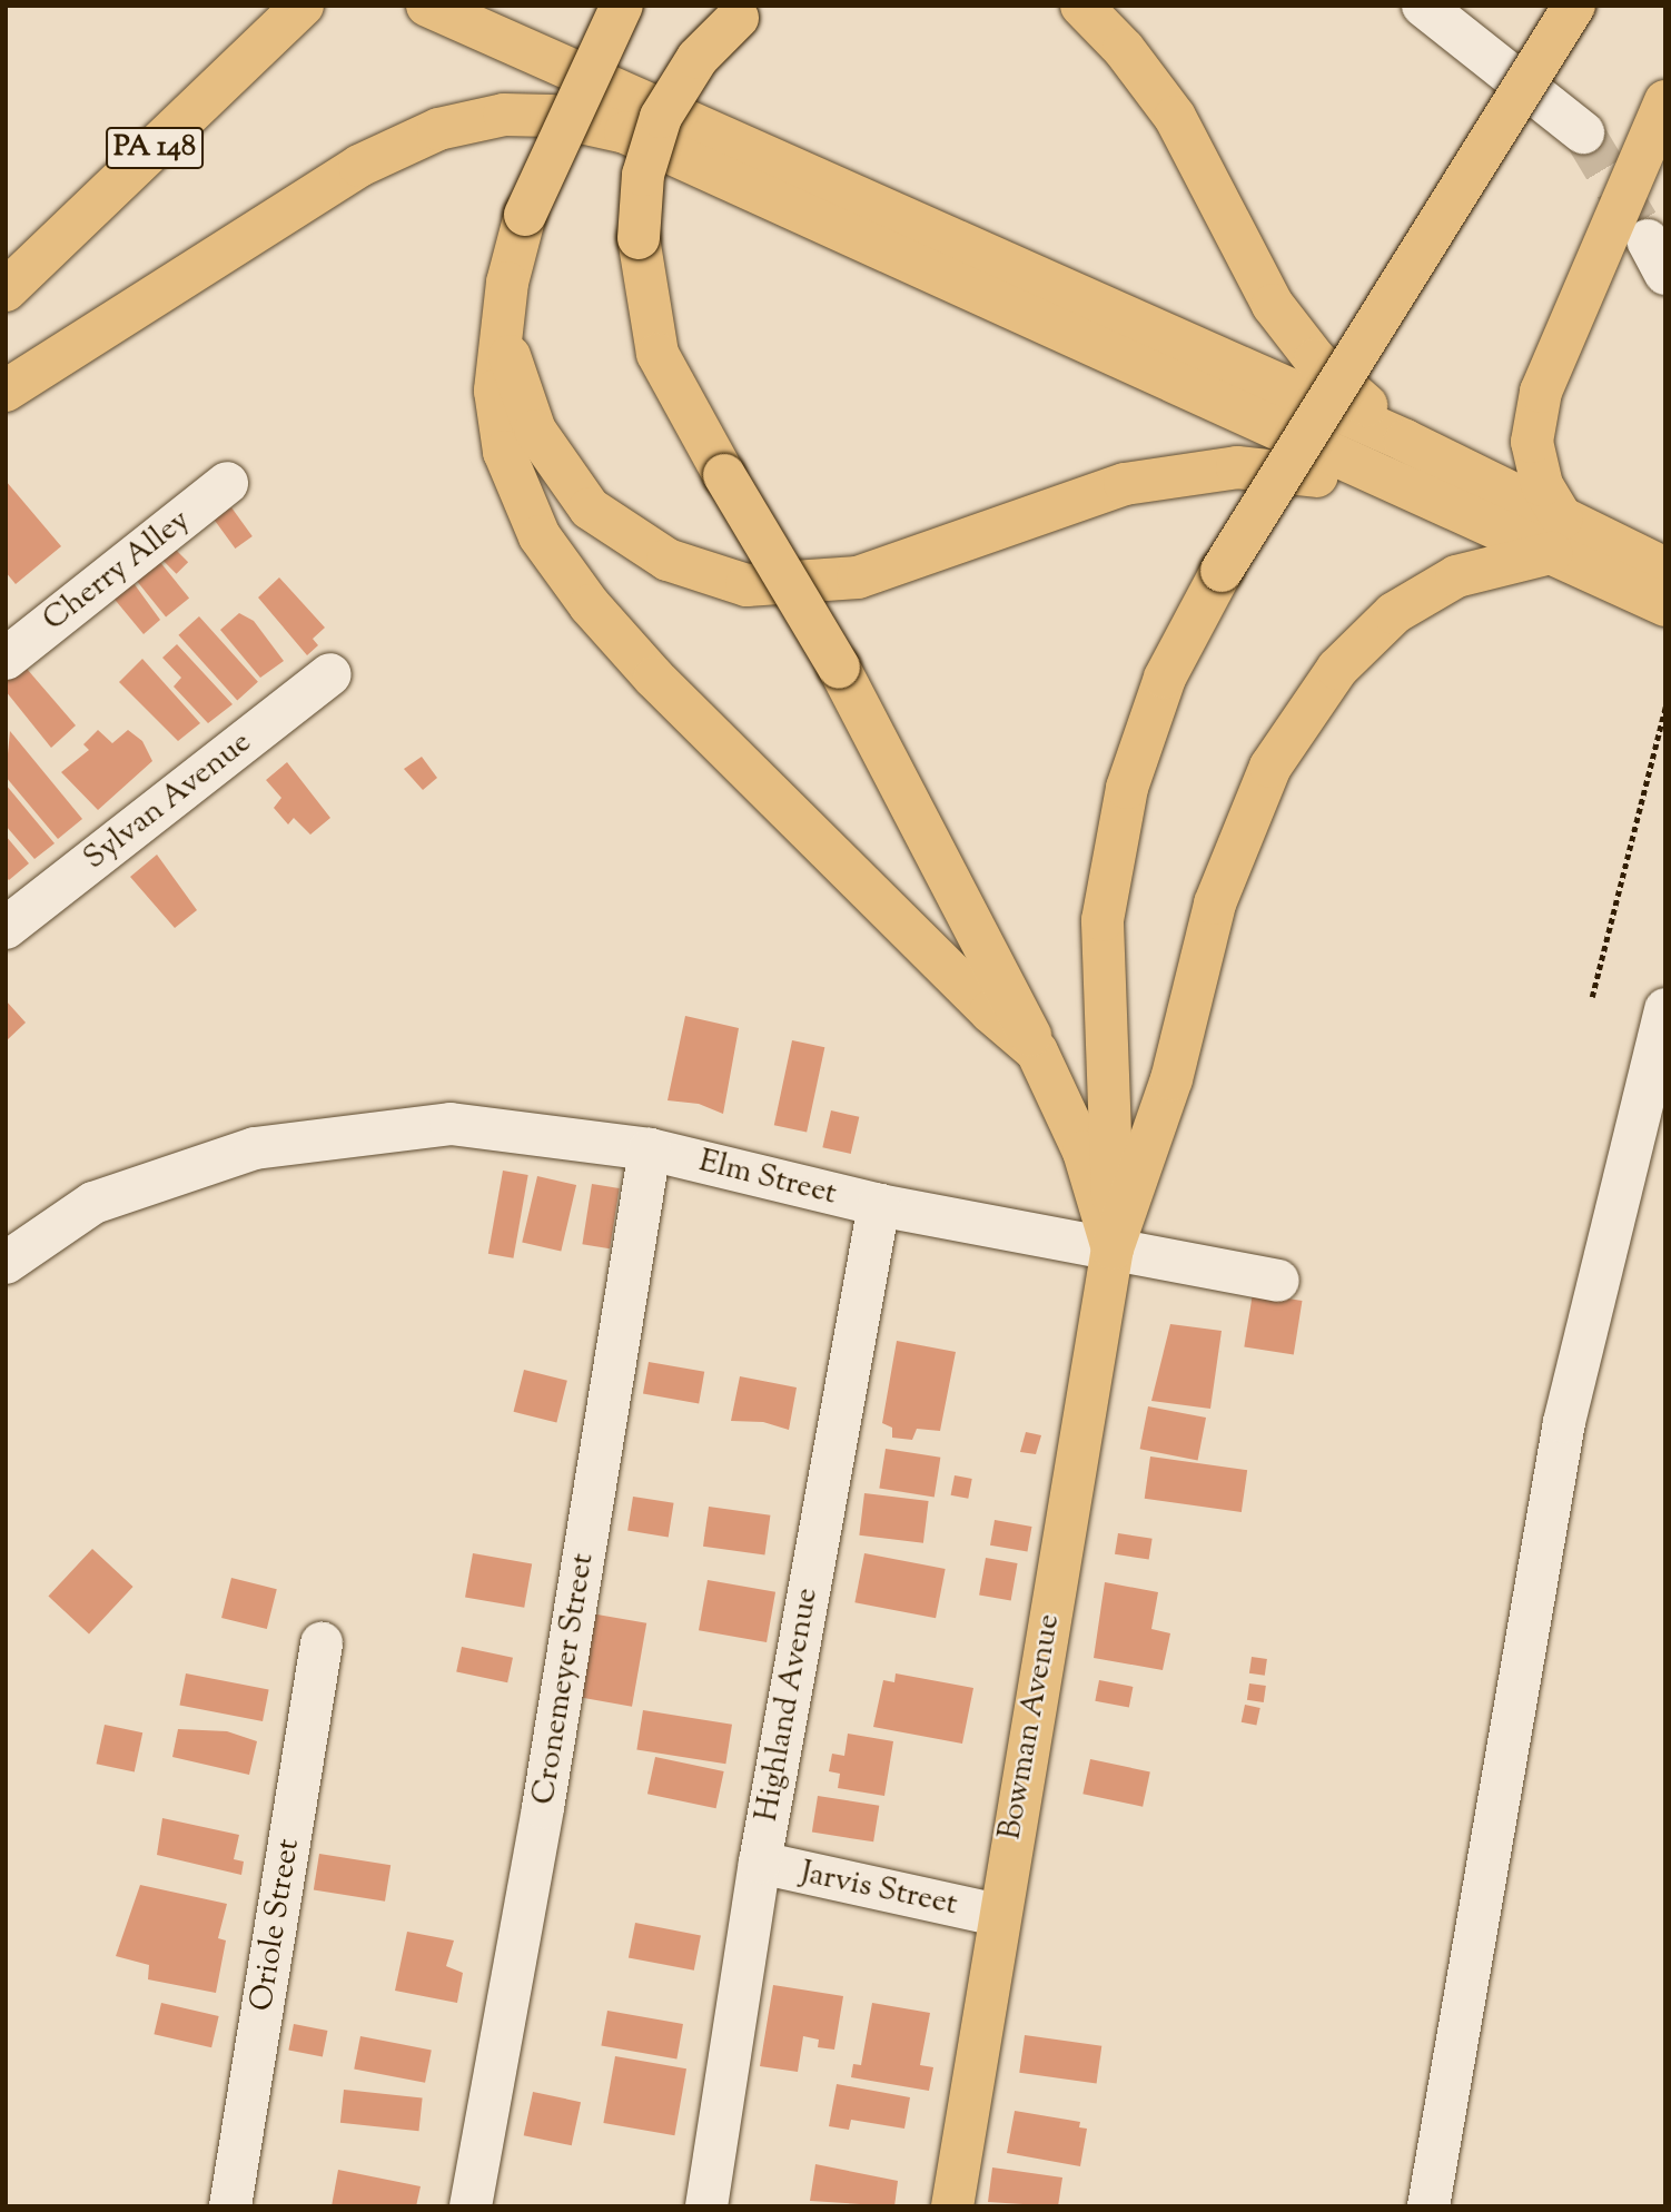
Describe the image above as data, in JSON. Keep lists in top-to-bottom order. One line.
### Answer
{"streets":{"main road":["PA 148","Bowman Avenue"],"street":["Cherry Alley","Sylvan Avenue","Elm Street","Cronemeyer Street","Highland Avenue","Jarvis Street","Oriole Street"]},"crossings":[["Elm Street","Cronemeyer Street"],["Elm Street","Highland Avenue"],["Elm Street","Bowman Avenue"],["Highland Avenue","Jarvis Street"],["Bowman Avenue","Jarvis Street"]]}
